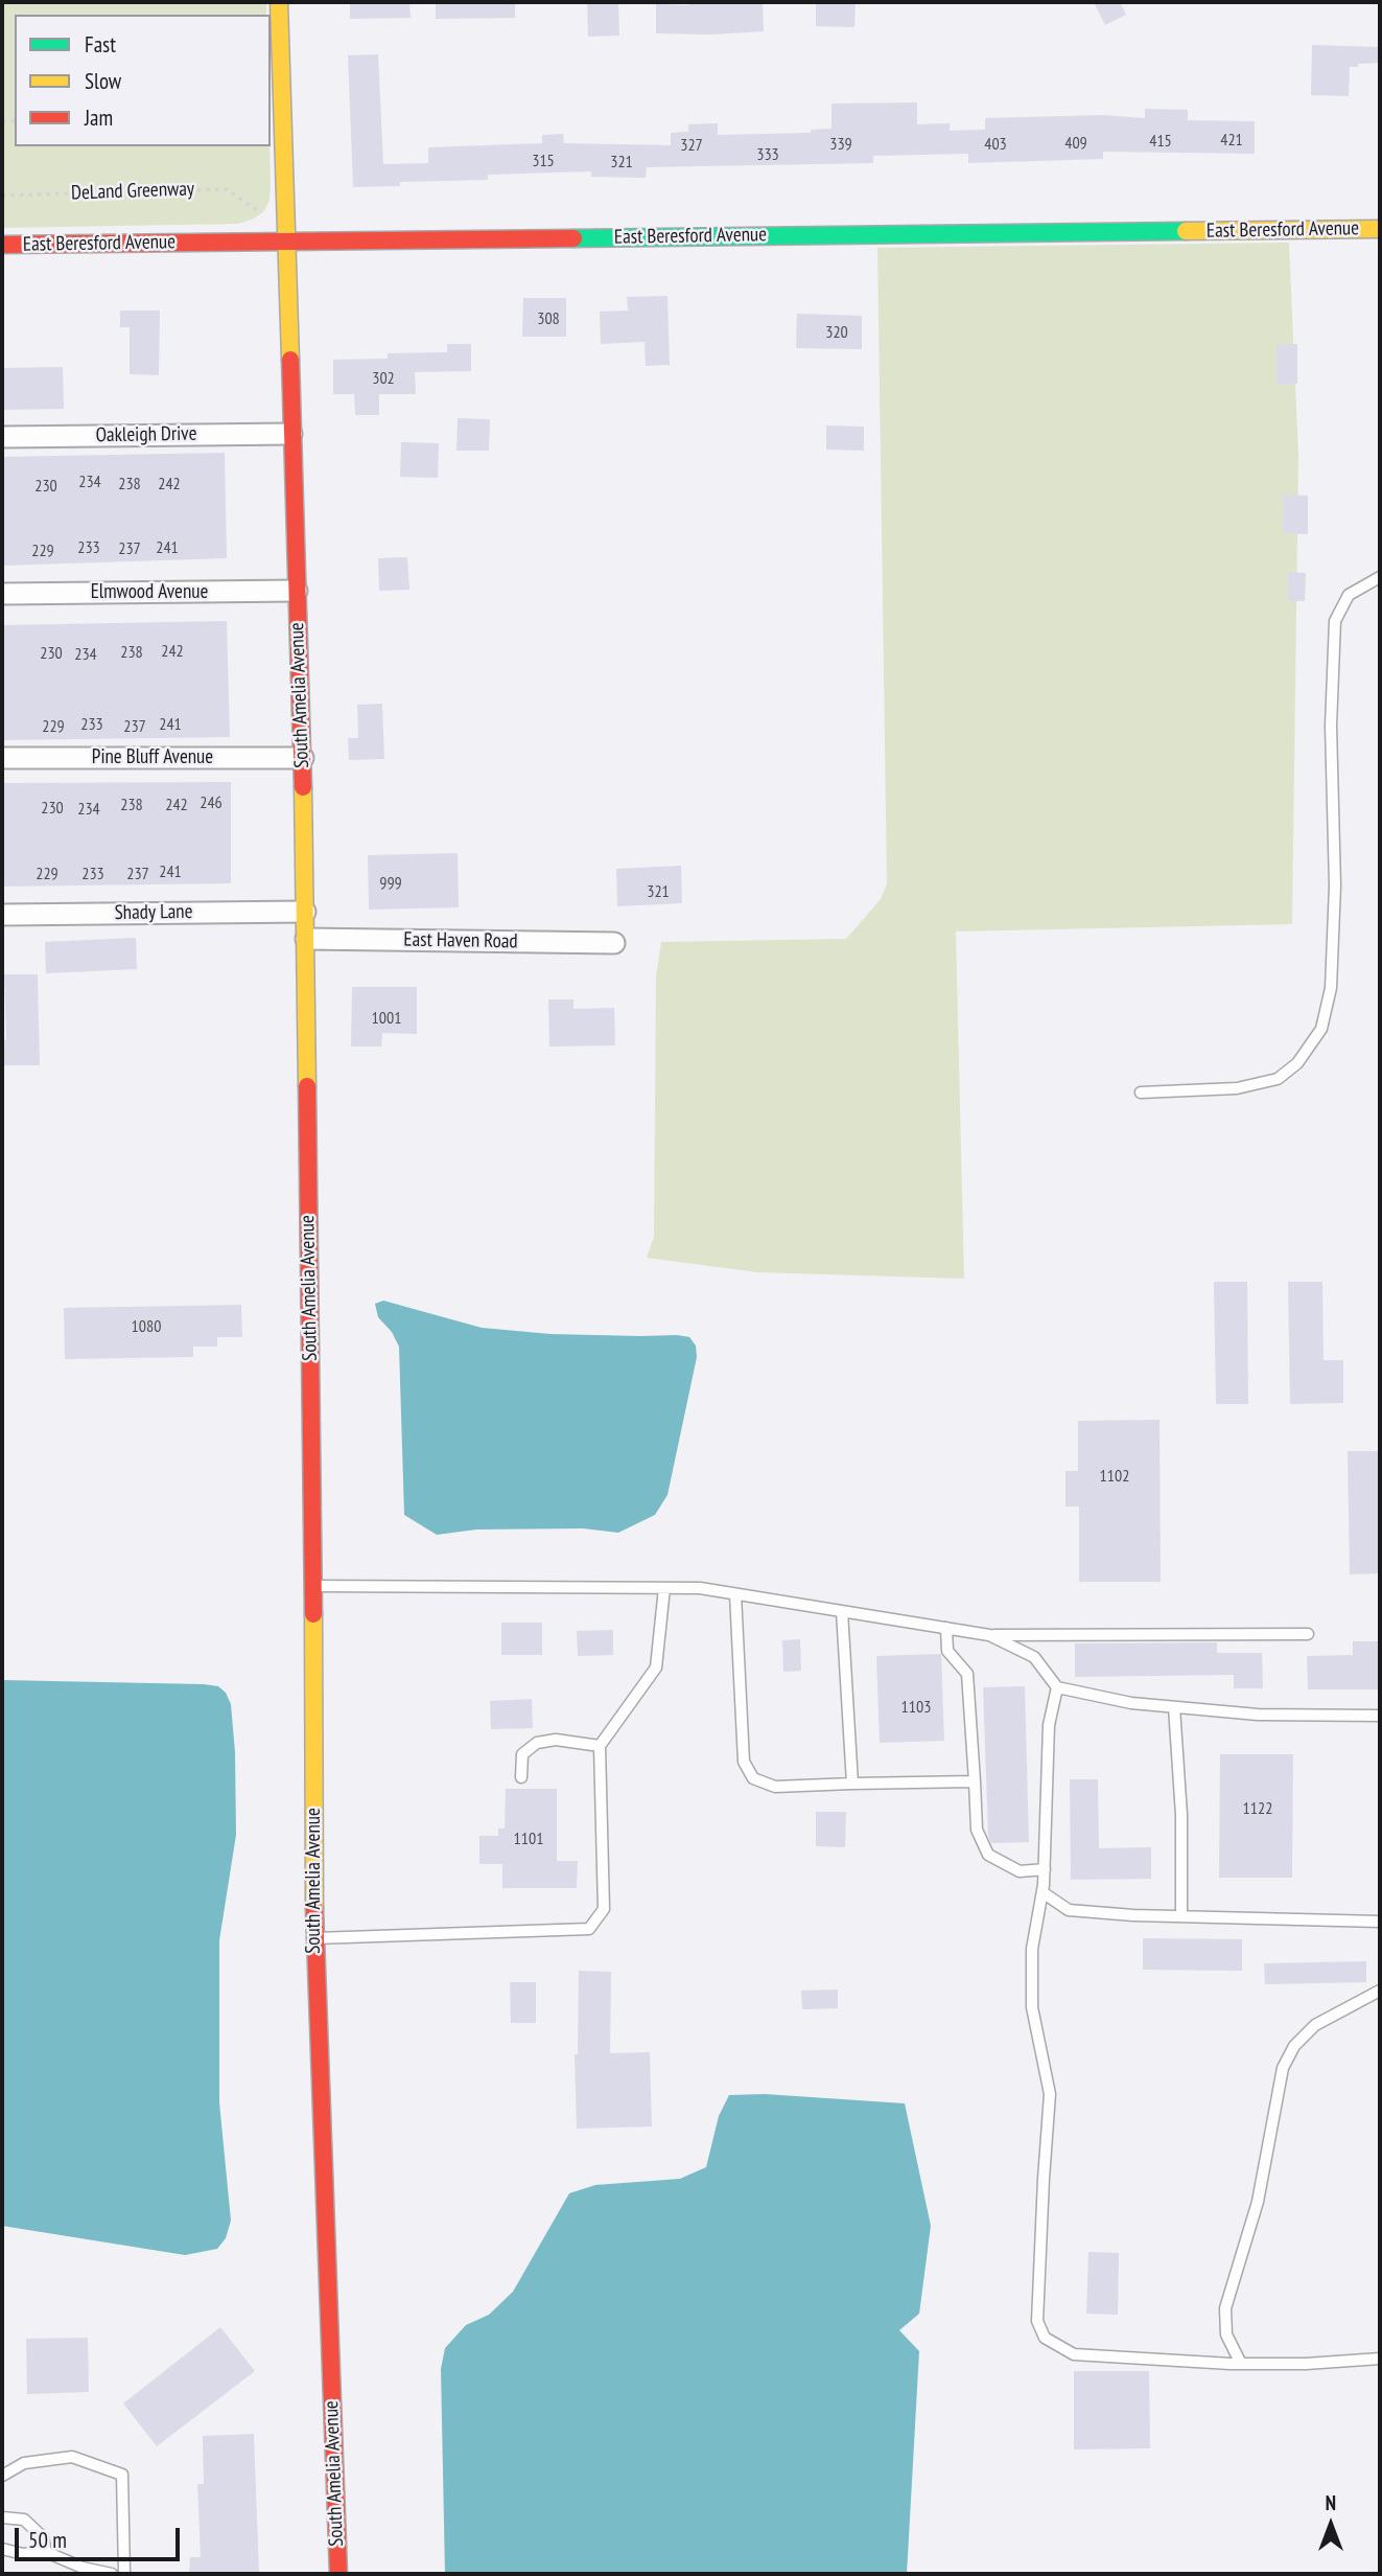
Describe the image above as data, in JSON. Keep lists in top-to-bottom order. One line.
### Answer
{"streets":{"street":["East Beresford Avenue","Oakleigh Drive","Elmwood Avenue","South Amelia Avenue","Pine Bluff Avenue","Shady Lane","East Haven Road"],"path":["DeLand Greenway"]},"crossings":[["East Beresford Avenue","South Amelia Avenue"],["Oakleigh Drive","South Amelia Avenue"],["Elmwood Avenue","South Amelia Avenue"],["South Amelia Avenue","Pine Bluff Avenue"],["South Amelia Avenue","Shady Lane"],["South Amelia Avenue","East Haven Road"]],"house_numbers":["421","415","409","339","403","327","333","315","321","308","320","302","234","238","242","230","233","241","237","229","242","238","230","234","233","241","229","237","246","238","242","230","234","241","229","233","237","999","321","1001","1080","1102","1103","1122","1101"],"legend":["Fast","Slow","Jam"],"scale_bar":"50 m","north":"top"}
